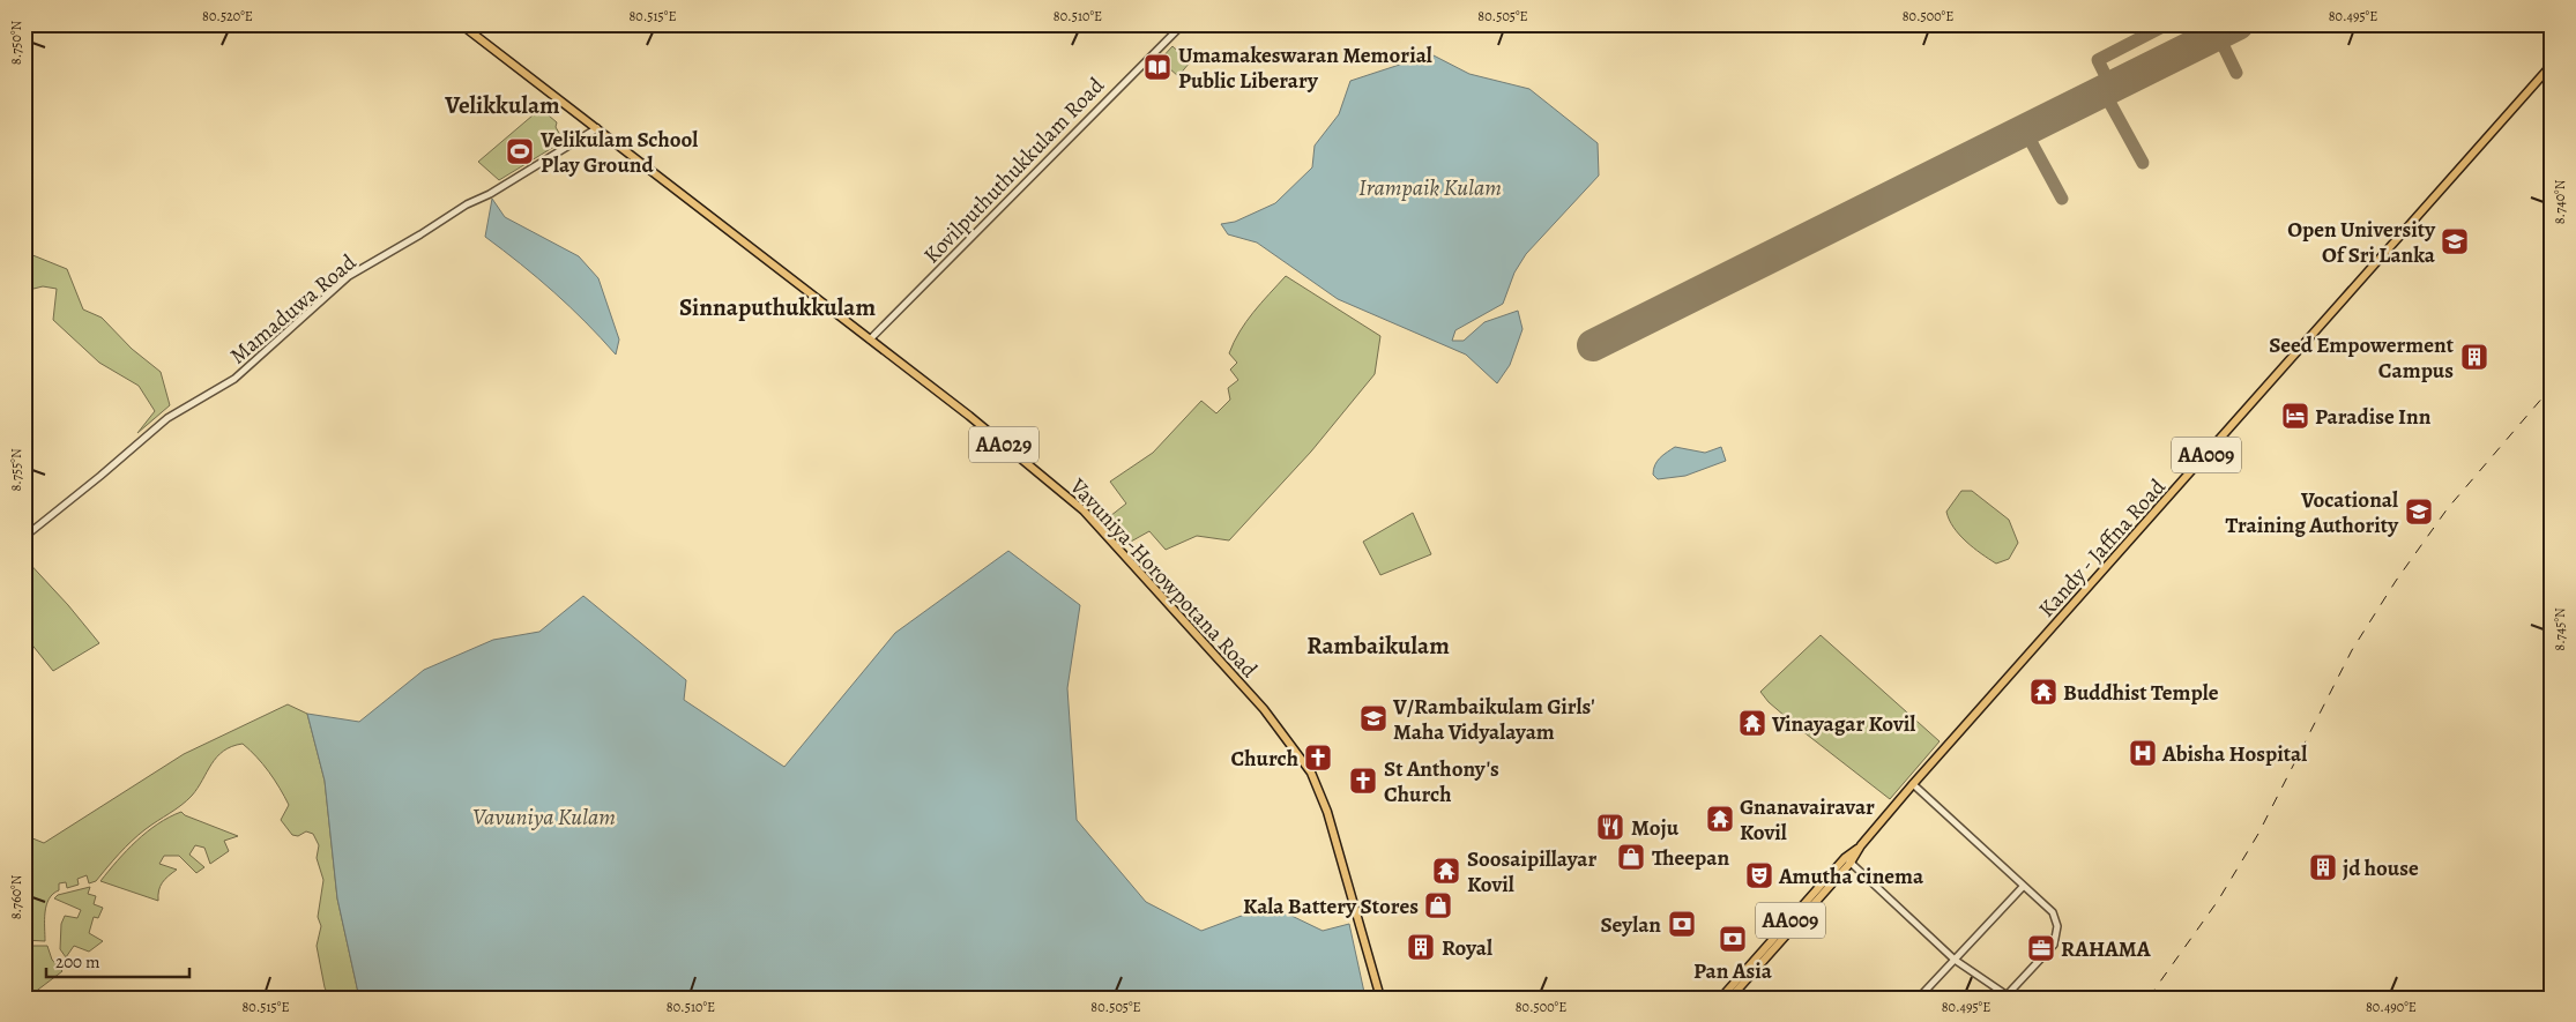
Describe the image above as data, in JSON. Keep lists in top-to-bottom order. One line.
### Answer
{"streets":{"highway":["AA029","AA009","Kandy - Jaffna Road","Vavuniya-Horowpotana Road"],"street":["Kovilputhuthukkulam Road","Mamaduwa Road"]},"crossings":[["Kovilputhuthukkulam Road","Vavuniya-Horowpotana Road"],["Mamaduwa Road","Vavuniya-Horowpotana Road"]],"districts":["Velikkulam","Sinnaputhukkulam","Rambaikulam"],"water":["Irampaik Kulam","Vavuniya Kulam"],"places":{"library":["Umamakeswaran Memorial Public Liberary"],"sports":["Velikulam School Play Ground"],"school or university":["Open University Of Sri Lanka","Vocational Training Authority","V/Rambaikulam Girls' Maha Vidyalayam"],"building":["Seed Empowerment Campus","jd house","Royal"],"hotel":["Paradise Inn"],"temple":["Buddhist Temple","Vinayagar Kovil","Gnanavairavar Kovil","Soosaipillayar Kovil"],"hospital":["Abisha Hospital"],"church":["Church","St Anthony's Church"],"restaurant":["Moju"],"shop":["Theepan","Kala Battery Stores"],"theatre":["Amutha cinema"],"bank":["Seylan","Pan Asia"],"office":["RAHAMA"]},"scale_bar":"200 m","coordinates":["80.520°E","80.515°E","80.510°E","80.505°E","80.500°E","80.495°E","8.750°N","8.740°N","8.755°N","8.745°N","8.760°N","80.490°E"]}
